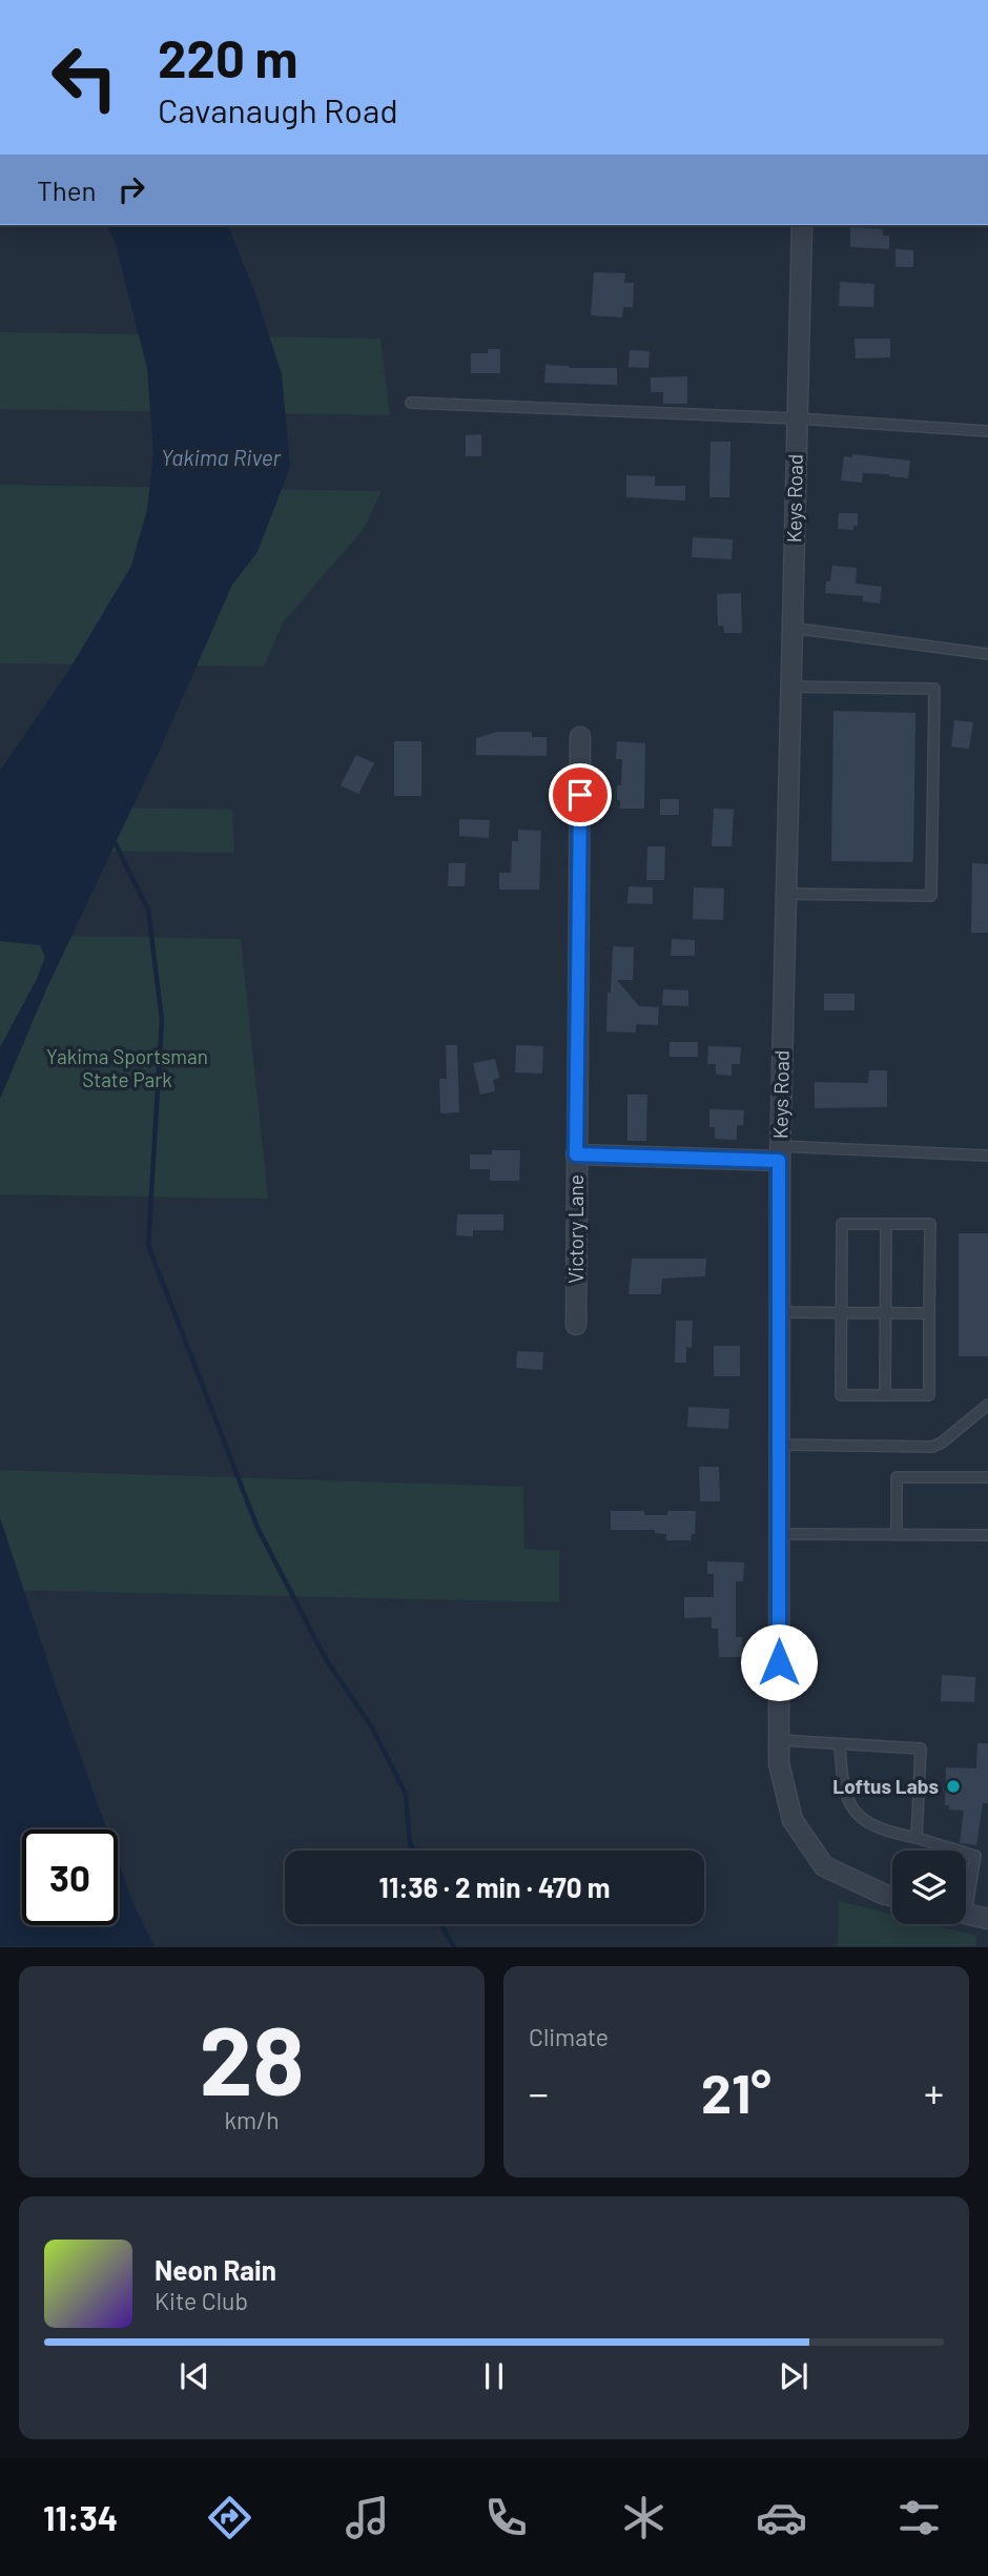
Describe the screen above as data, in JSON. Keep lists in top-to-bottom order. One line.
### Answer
{"streets":{"street":["Keys Road","Victory Lane"]},"water":["Yakima River"],"parks":["Yakima Sportsman State Park"],"places":["Loftus Labs"],"page":{"turn":["220 m","Cavanaugh Road"],"then":"Then","limit":"30","trip":"11:36 · 2 min · 470 m","tile":[["28","km/h"],"Climate"],"heat":["−","21°","+"],"song":["Neon Rain","Kite Club"],"tabs":"11:34"}}
